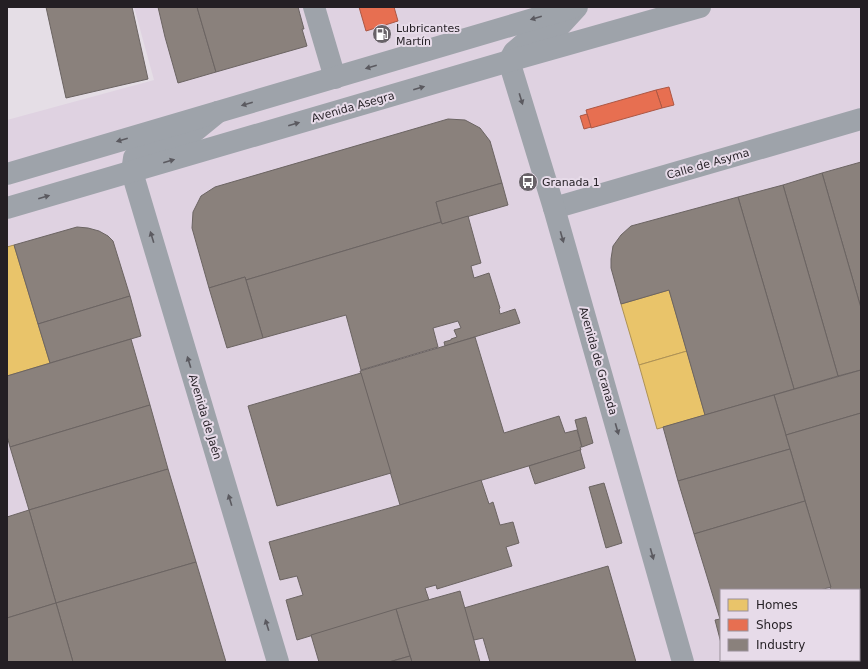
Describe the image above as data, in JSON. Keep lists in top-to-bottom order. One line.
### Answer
{"streets":{"street":["Avenida Asegra","Calle de Asyma","Avenida de Granada","Avenida de Jaén"]},"crossings":[["Avenida Asegra","Avenida de Granada"],["Avenida Asegra","Avenida de Jaén"],["Calle de Asyma","Avenida de Granada"]],"one_way":["Avenida de Granada","Avenida de Jaén"],"places":{"fuel station":["Lubricantes Martín"],"bus stop":["Granada 1"]},"legend":["Homes","Shops","Industry"]}
